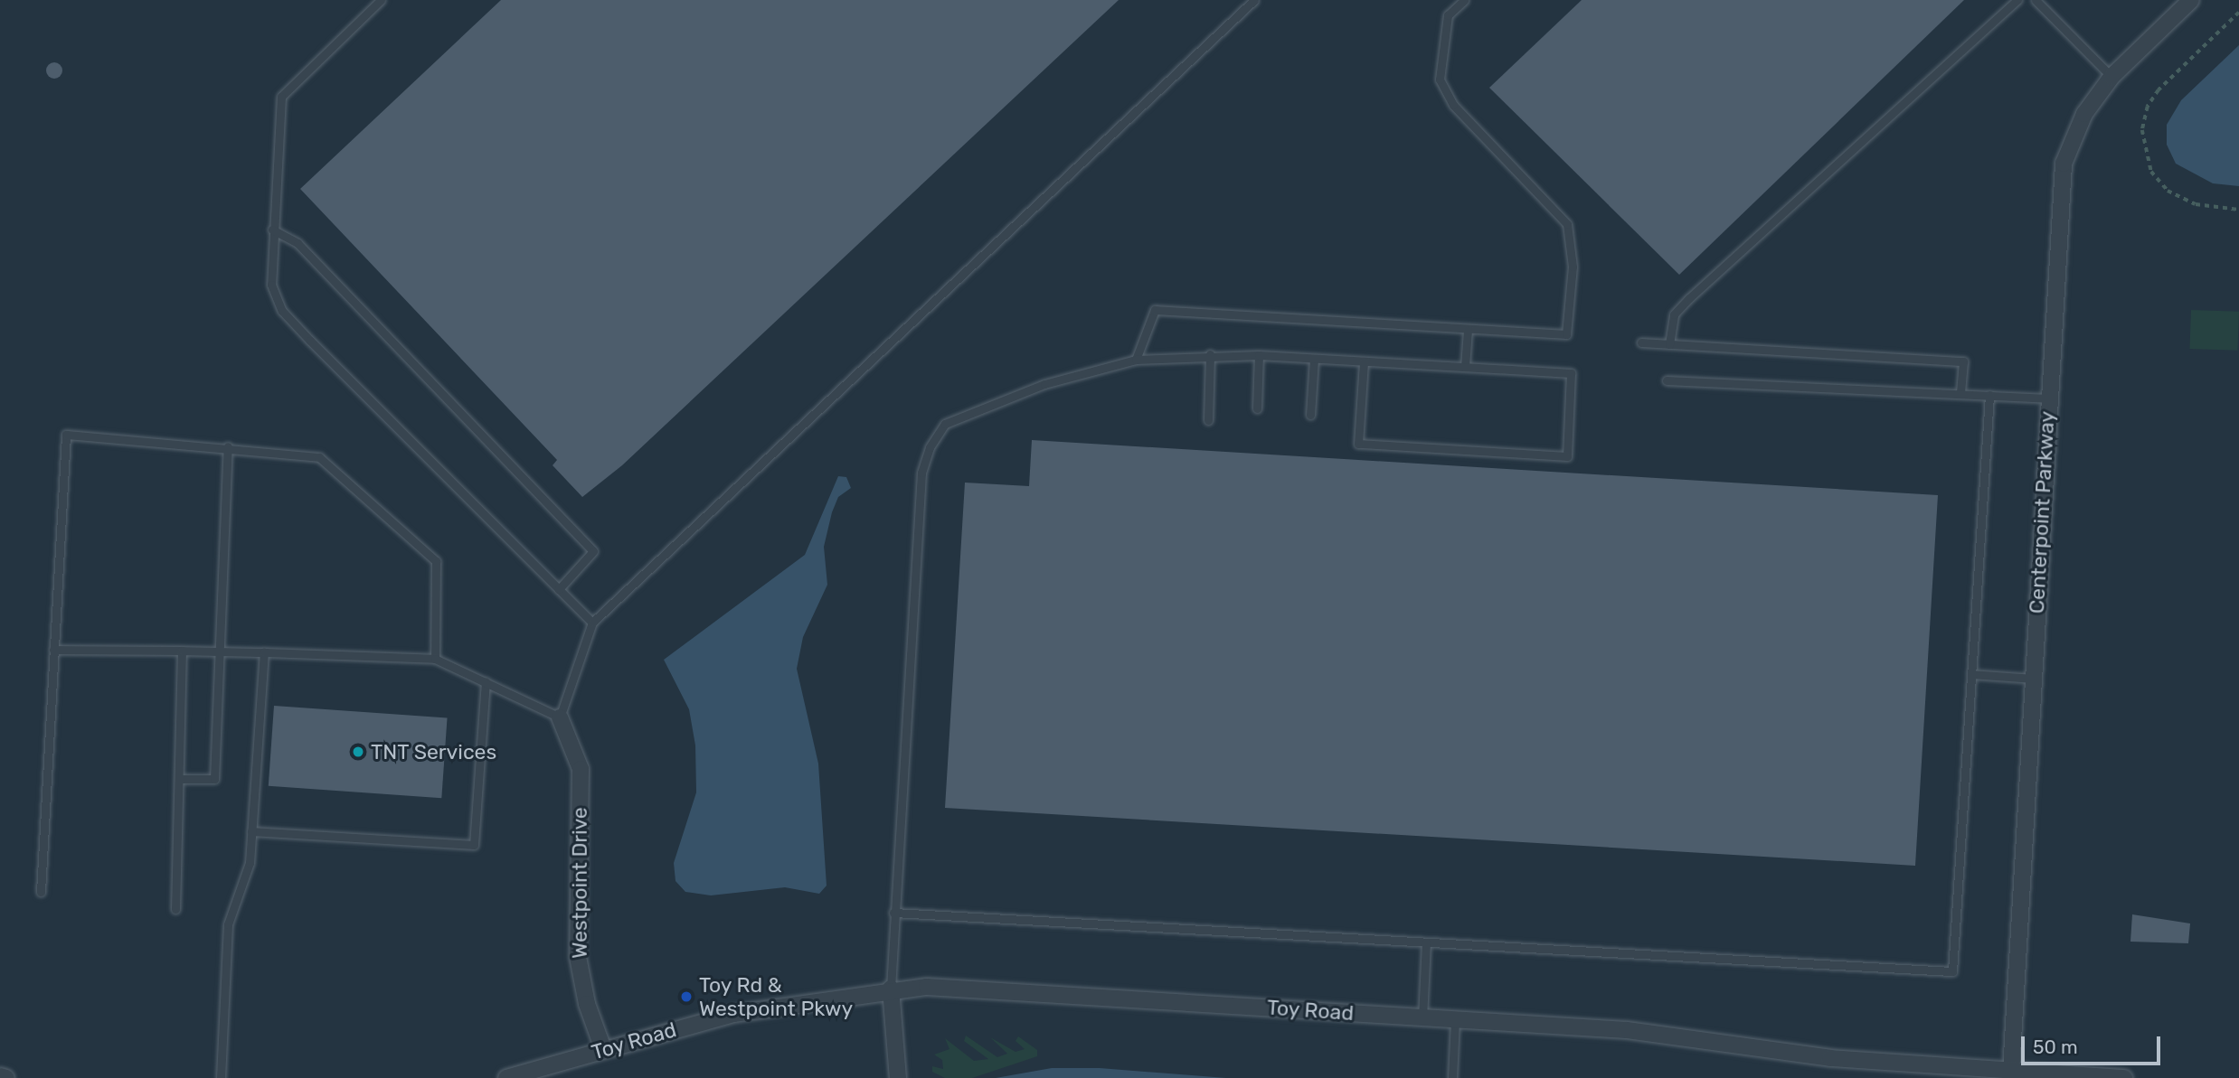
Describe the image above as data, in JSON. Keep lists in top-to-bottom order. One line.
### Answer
{"streets":{"street":["Centerpoint Parkway","Westpoint Drive","Toy Road"]},"crossings":[["Centerpoint Parkway","Toy Road"],["Westpoint Drive","Toy Road"]],"places":["TNT Services","Toy Rd & Westpoint Pkwy"],"scale_bar":"50 m"}
